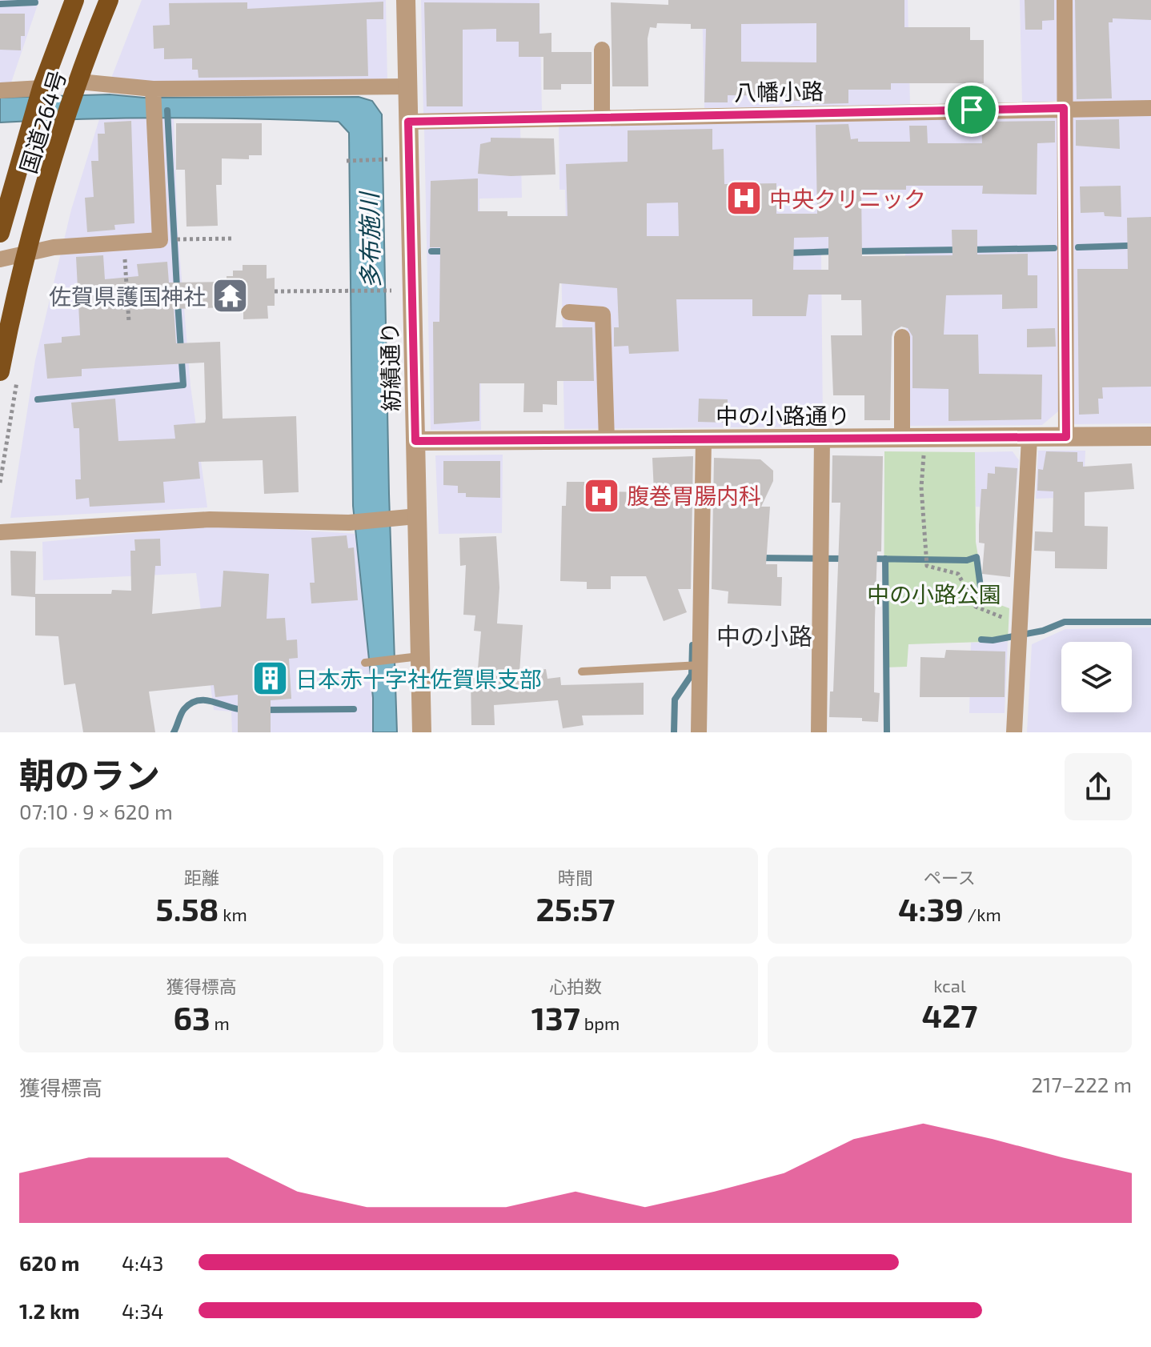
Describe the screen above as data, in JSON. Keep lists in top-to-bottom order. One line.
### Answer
{"streets":{"highway":["国道264号"],"street":["八幡小路","紡績通り","中の小路通り"]},"crossings":[["八幡小路","紡績通り"],["紡績通り","中の小路通り"]],"districts":["中の小路"],"water":["多布施川"],"parks":["中の小路公園"],"places":{"hospital":["中央クリニック","腹巻胃腸内科"],"temple":["佐賀県護国神社"],"building":["日本赤十字社佐賀県支部"]},"page":{"heading":["朝のラン","07:10 · 9 × 620 m"],"stats":[["距離","5.58 km"],["時間","25:57"],["ペース","4:39 /km"],["獲得標高","63 m"],["心拍数","137 bpm"],["kcal","427"]],"chart":["獲得標高","217–222 m"],"list":[{"name":"620 m","note":"4:43"},{"name":"1.2 km","note":"4:34"}]}}
